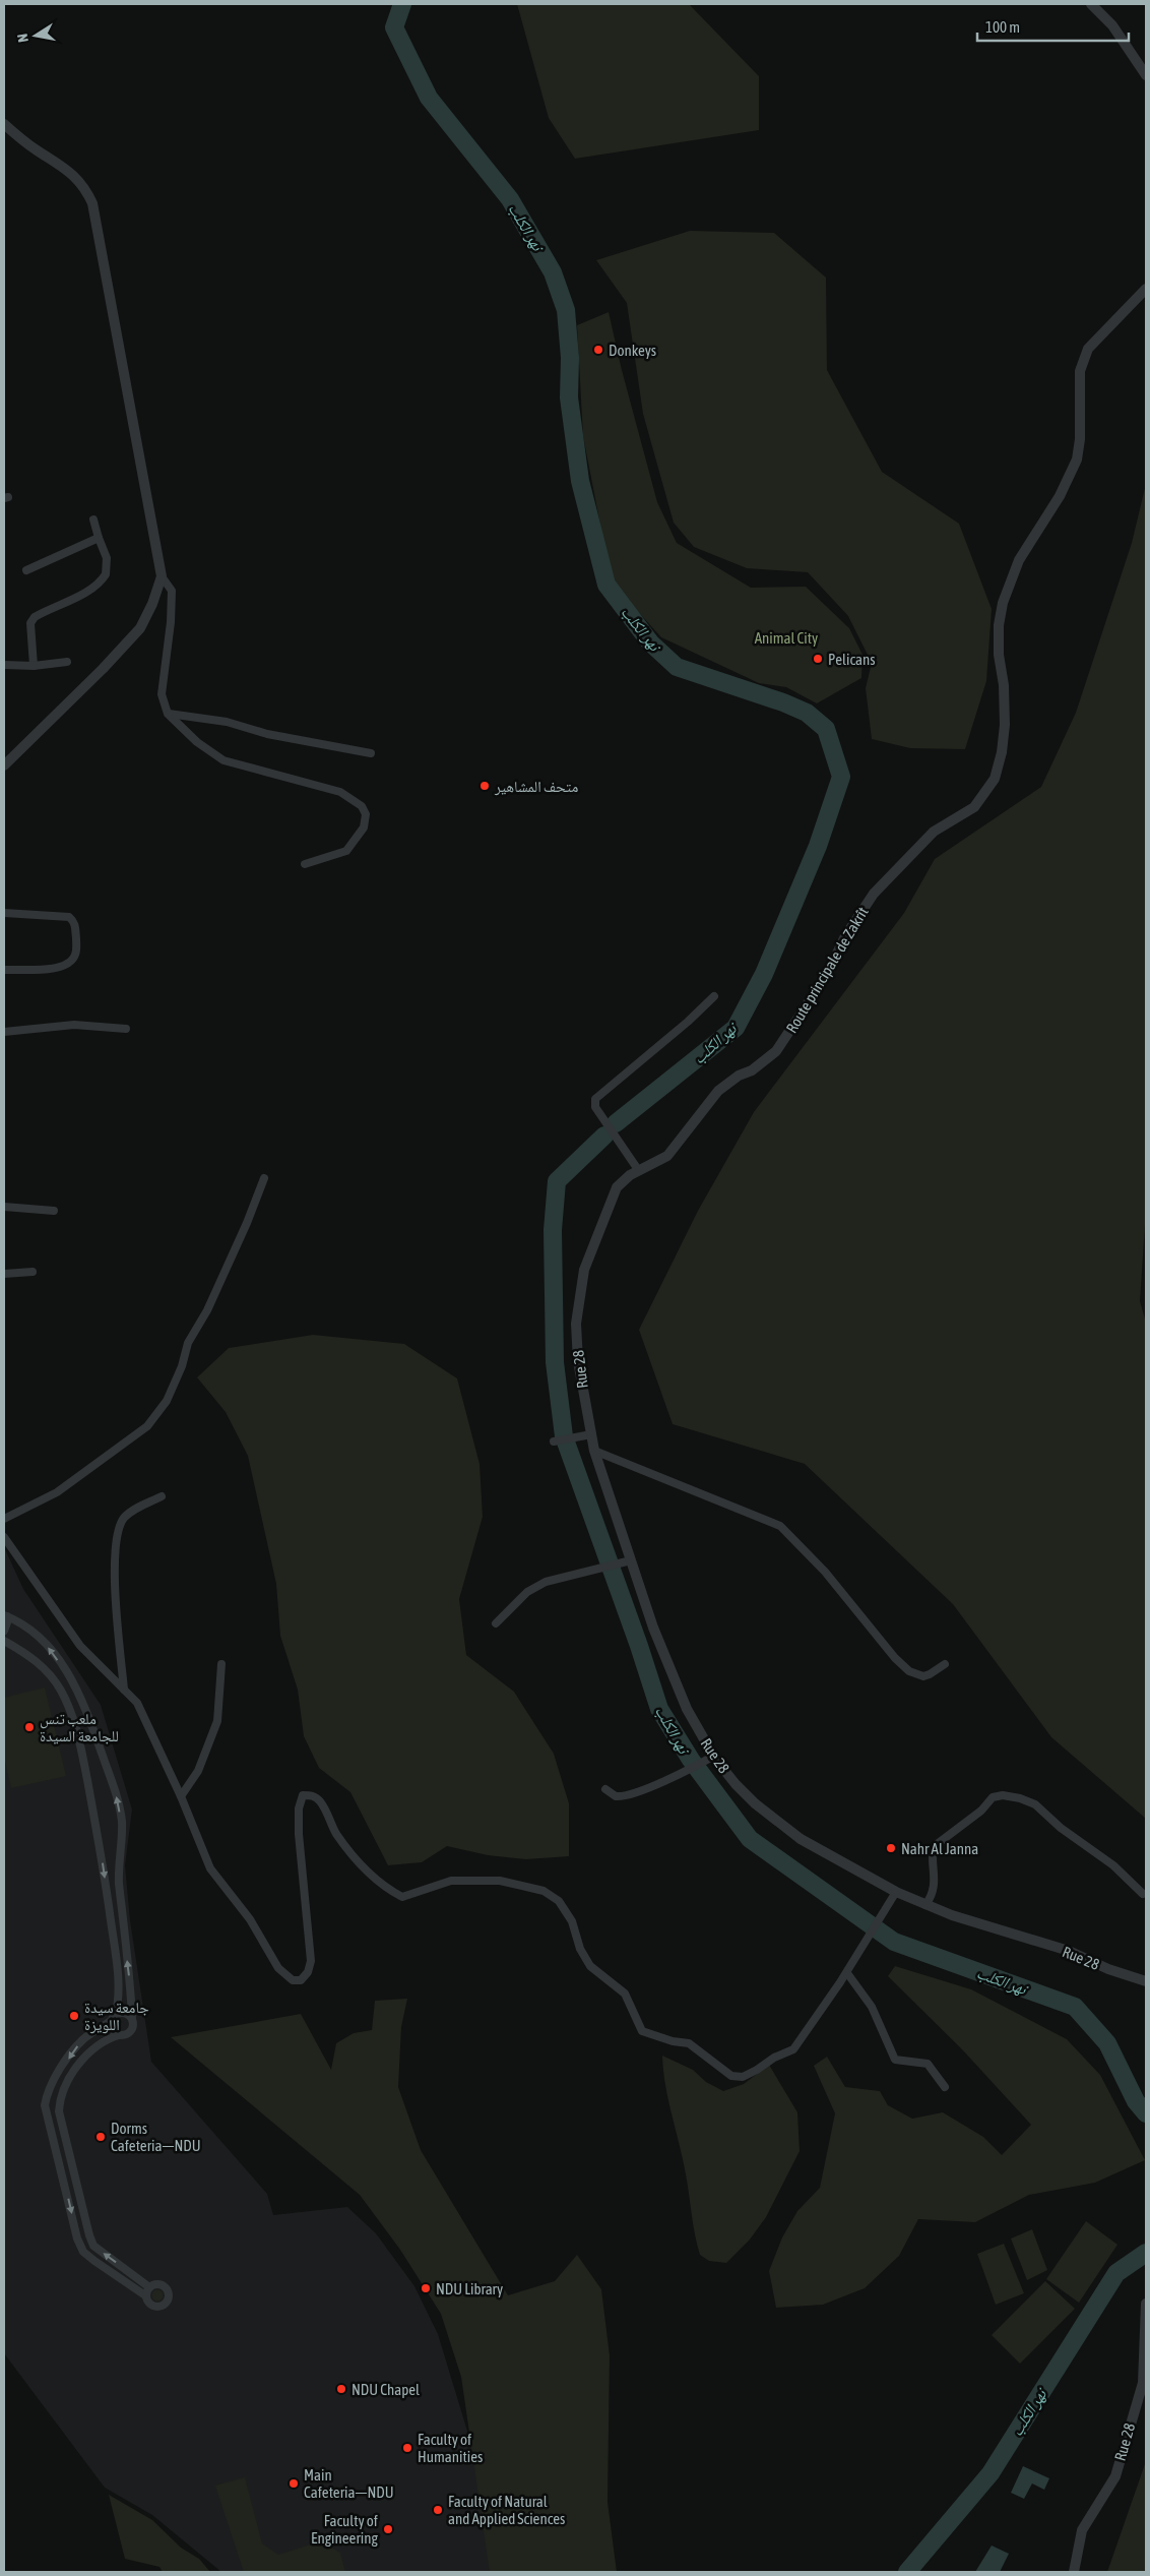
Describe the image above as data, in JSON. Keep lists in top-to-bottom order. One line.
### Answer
{"streets":{"street":["Route principale de Zakrît","Rue 28"]},"crossings":[["Route principale de Zakrît","Rue 28"]],"water":["نهر الكلب"],"parks":["Animal City"],"places":["Donkeys","Pelicans","متحف المشاهير","ملعب تنس للجامعة السيدة","Nahr Al Janna","جامعة سيدة اللويزة","Dorms Cafeteria—NDU","NDU Library","NDU Chapel","Faculty of Humanities","Main Cafeteria—NDU","Faculty of Natural and Applied Sciences","Faculty of Engineering"],"scale_bar":"100 m","north":"left"}
